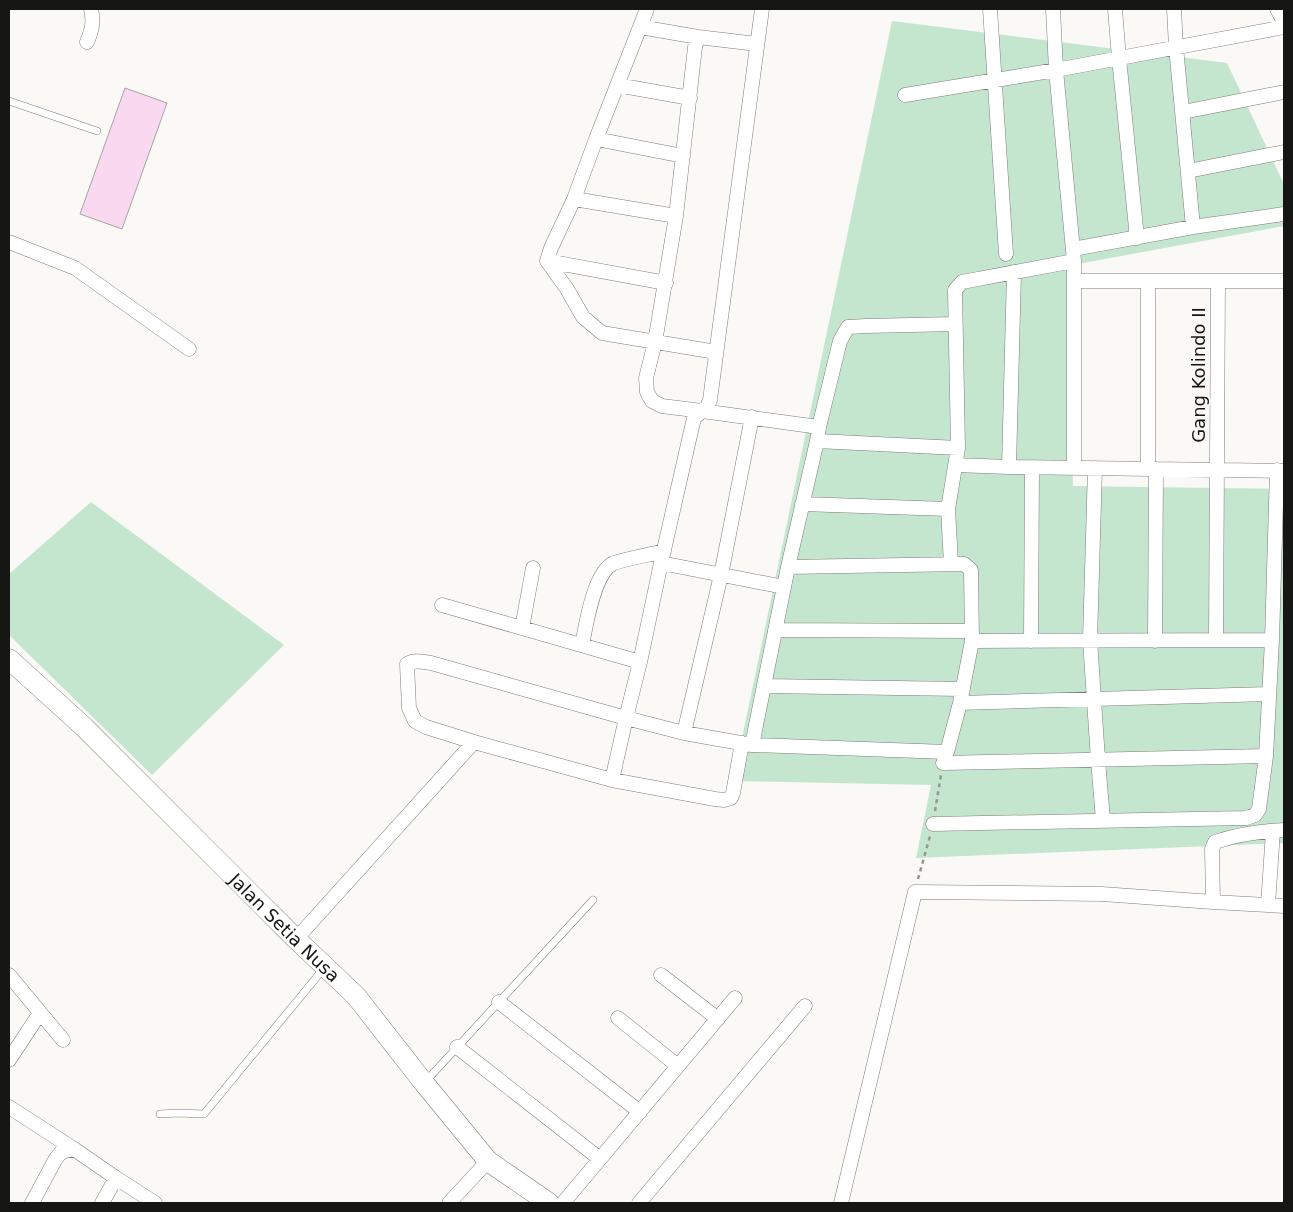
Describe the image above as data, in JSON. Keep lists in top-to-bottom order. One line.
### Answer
{"streets":{"street":["Gang Kolindo II","Jalan Setia Nusa"]}}
